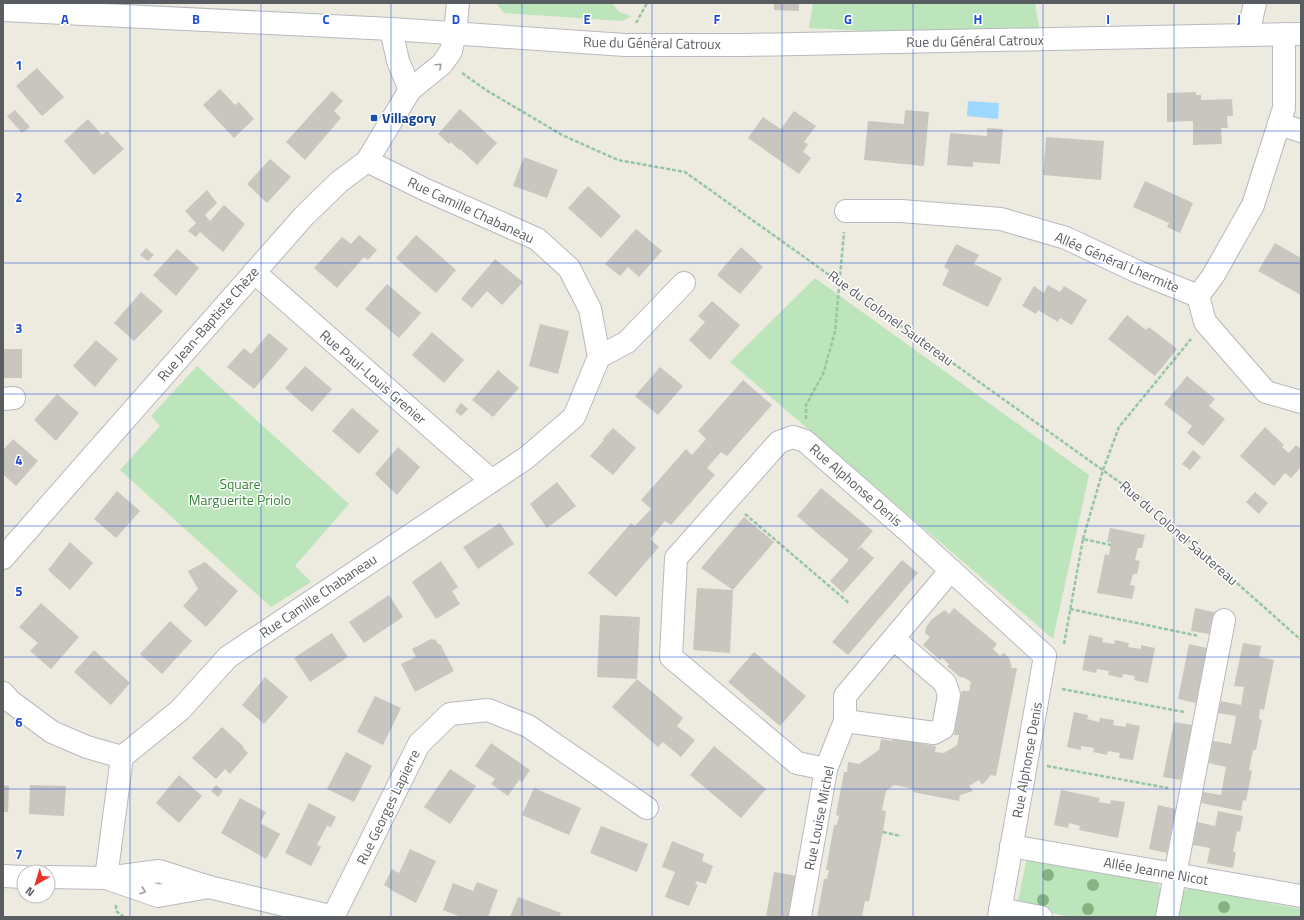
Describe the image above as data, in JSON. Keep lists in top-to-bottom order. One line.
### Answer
{"streets":{"street":["Rue du Général Catroux","Rue Camille Chabaneau","Allée Général Lhermite","Rue Jean-Baptiste Chèze","Rue Paul-Louis Grenier","Rue Alphonse Denis","Rue Georges Lapierre","Rue Louise Michel","Allée Jeanne Nicot"],"path":["Rue du Colonel Sautereau"]},"crossings":[["Rue du Général Catroux","Rue Jean-Baptiste Chèze"],["Rue Camille Chabaneau","Rue Jean-Baptiste Chèze"],["Rue Camille Chabaneau","Rue Paul-Louis Grenier"],["Rue du Colonel Sautereau","Rue Jean-Baptiste Chèze"],["Rue Jean-Baptiste Chèze","Rue Paul-Louis Grenier"],["Rue Alphonse Denis","Rue Louise Michel"],["Rue Alphonse Denis","Allée Jeanne Nicot"]],"parks":["Square Marguerite Priolo"],"places":{"transit":["Villagory"]},"north":"bottom left","grid":{"columns":["A","B","C","D","E","F","G","H","I","J"],"rows":["1","2","3","4","5","6","7"]}}
